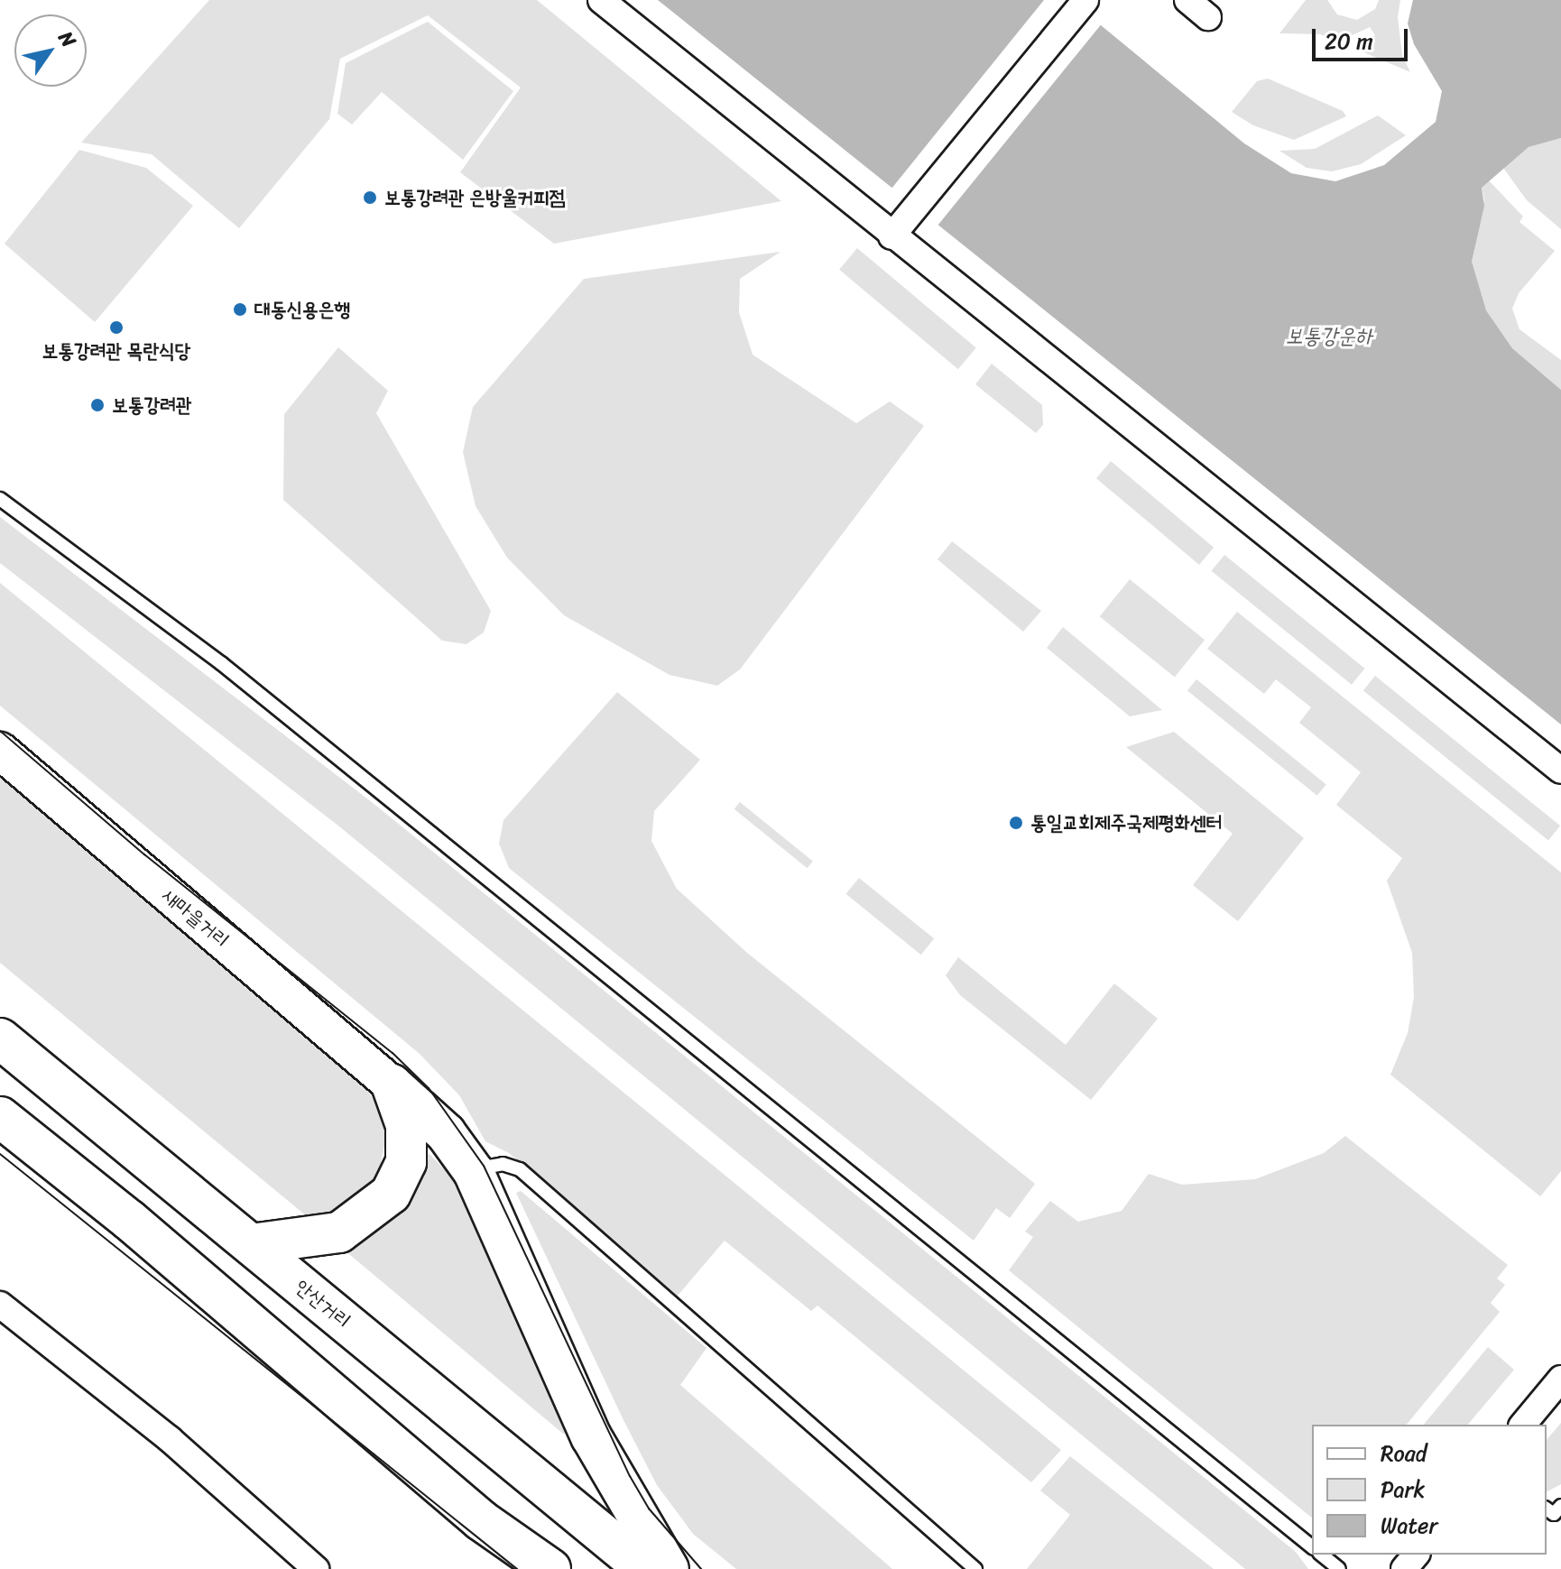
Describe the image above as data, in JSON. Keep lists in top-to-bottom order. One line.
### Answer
{"streets":{"main road":["새마을거리","안산거리"]},"water":["보통강운하"],"places":["보통강려관 은방울커피점","대동신용은행","보통강려관 목란식당","보통강려관","통일교회제주국제평화센터"],"legend":["Road","Park","Water"],"scale_bar":"20 m","north":"top right"}
